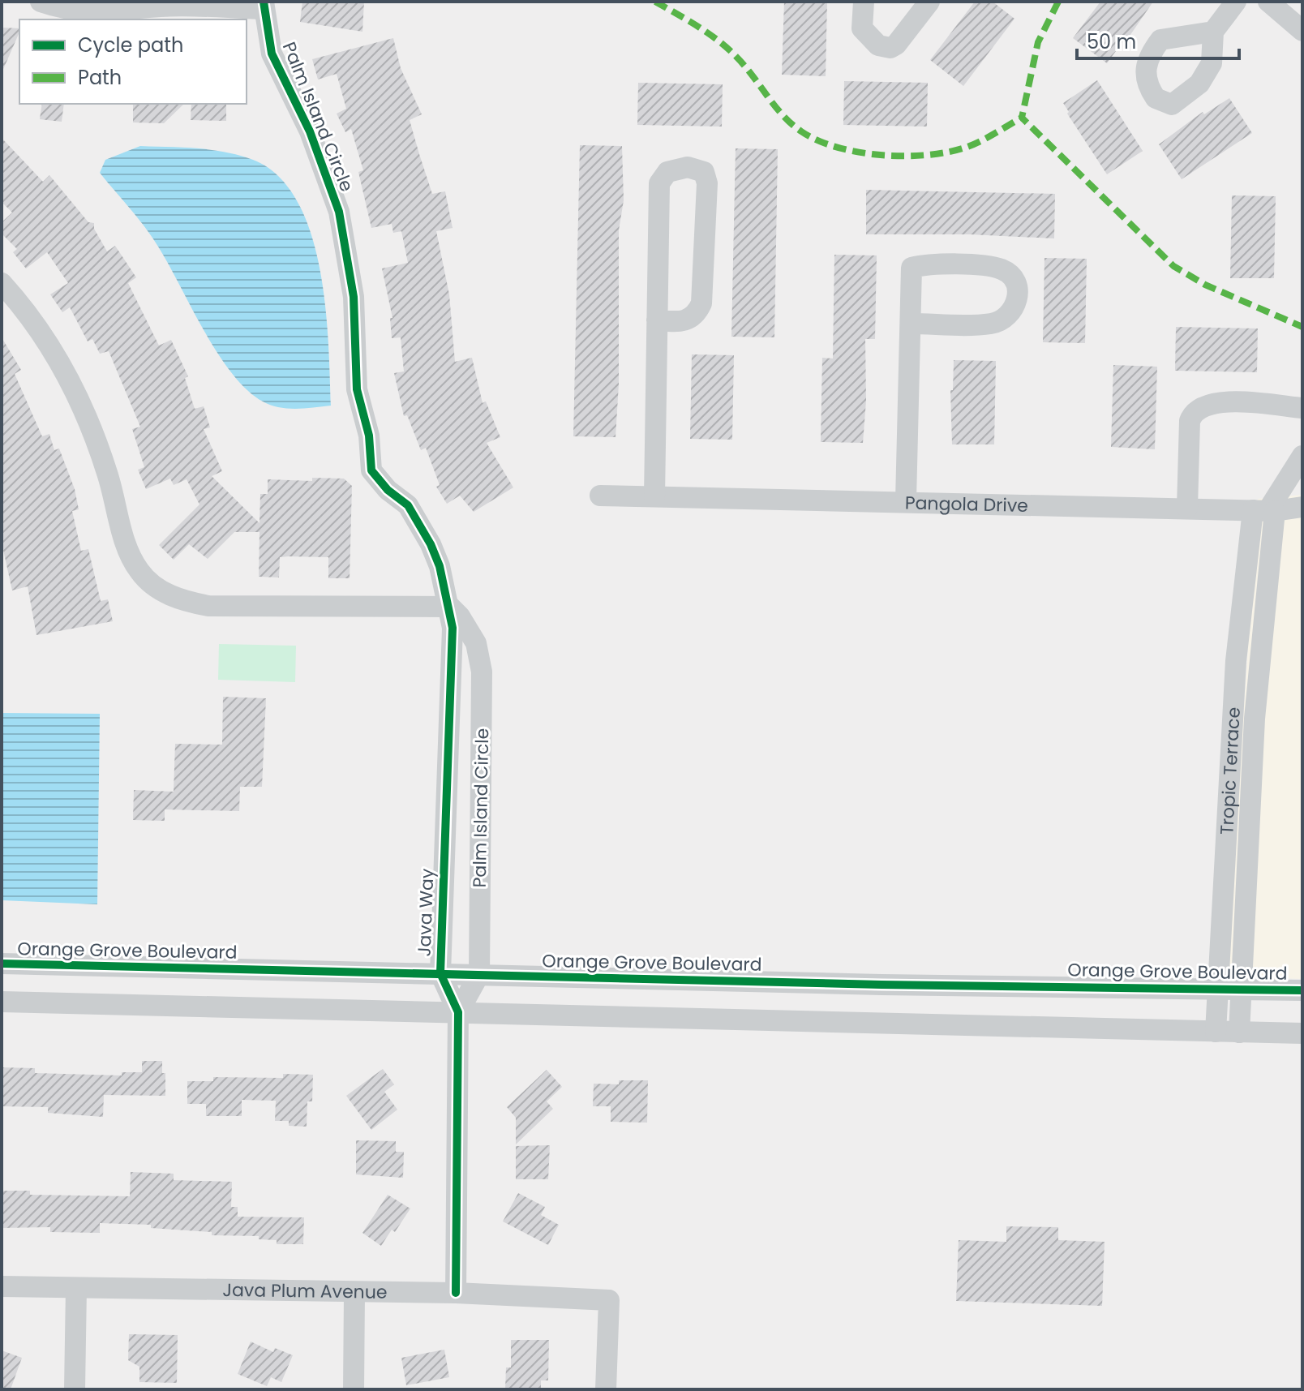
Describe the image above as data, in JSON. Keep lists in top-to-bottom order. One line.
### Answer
{"streets":{"street":["Palm Island Circle","Pangola Drive","Tropic Terrace","Java Way","Orange Grove Boulevard","Java Plum Avenue"]},"crossings":[["Palm Island Circle","Java Way"],["Palm Island Circle","Orange Grove Boulevard"],["Pangola Drive","Tropic Terrace"],["Tropic Terrace","Orange Grove Boulevard"],["Java Way","Orange Grove Boulevard"],["Java Way","Java Plum Avenue"]],"legend":["Cycle path","Path"],"scale_bar":"50 m"}
